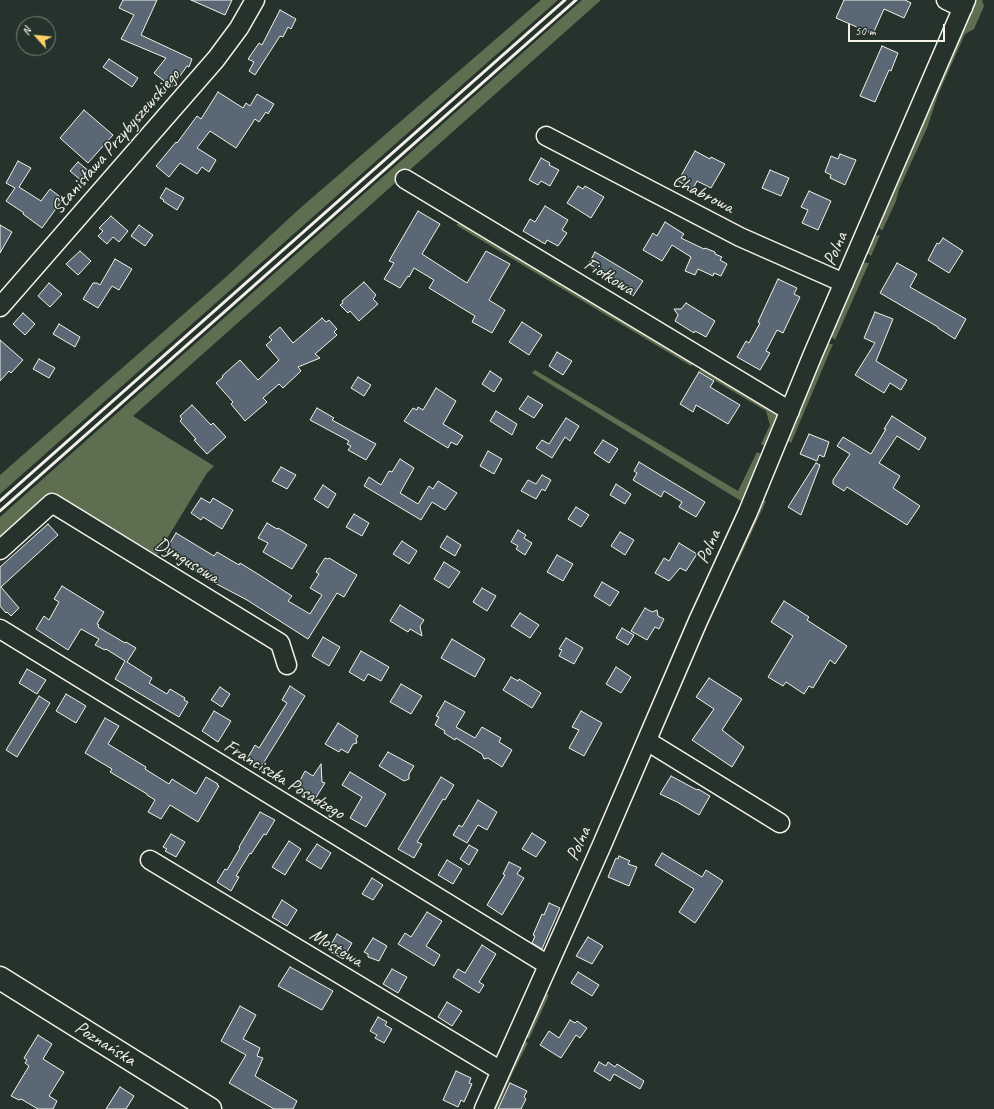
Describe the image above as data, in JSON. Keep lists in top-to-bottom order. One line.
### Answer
{"streets":{"main road":["Poznańska"],"street":["Stanisława Przybyszewskiego","Chabrowa","Polna","Fiołkowa","Dyngusowa","Franciszka Posadzego","Mostowa"]},"crossings":[["Chabrowa","Polna"],["Polna","Fiołkowa"],["Polna","Franciszka Posadzego"],["Polna","Mostowa"]],"scale_bar":"50 m","north":"top left"}
